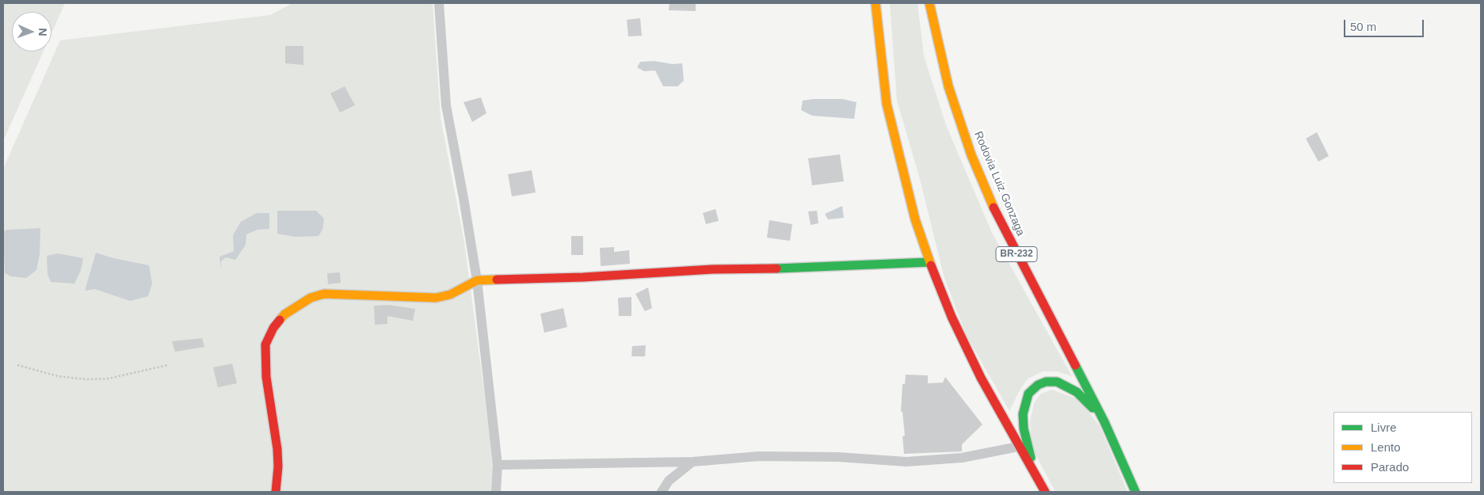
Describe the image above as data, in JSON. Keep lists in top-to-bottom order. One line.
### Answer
{"streets":{"main road":["Rodovia Luiz Gonzaga","BR-232"]},"legend":["Livre","Lento","Parado"],"scale_bar":"50 m","north":"right"}
